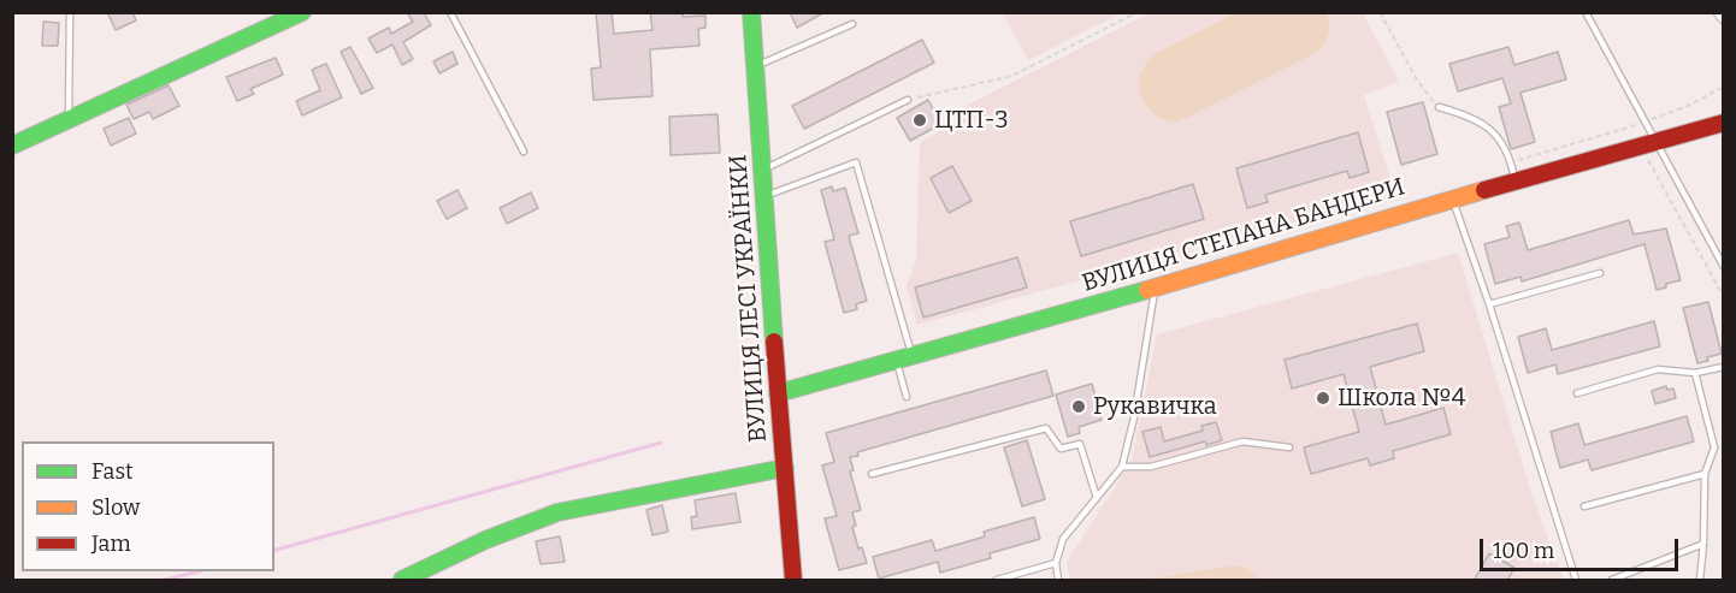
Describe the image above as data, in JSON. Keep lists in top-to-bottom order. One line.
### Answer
{"streets":{"street":["ВУЛИЦЯ СТЕПАНА БАНДЕРИ","ВУЛИЦЯ ЛЕСІ УКРАЇНКИ"]},"crossings":[["ВУЛИЦЯ СТЕПАНА БАНДЕРИ","ВУЛИЦЯ ЛЕСІ УКРАЇНКИ"]],"places":["ЦТП-3","Школа №4","Рукавичка"],"legend":["Fast","Slow","Jam"],"scale_bar":"100 m"}
